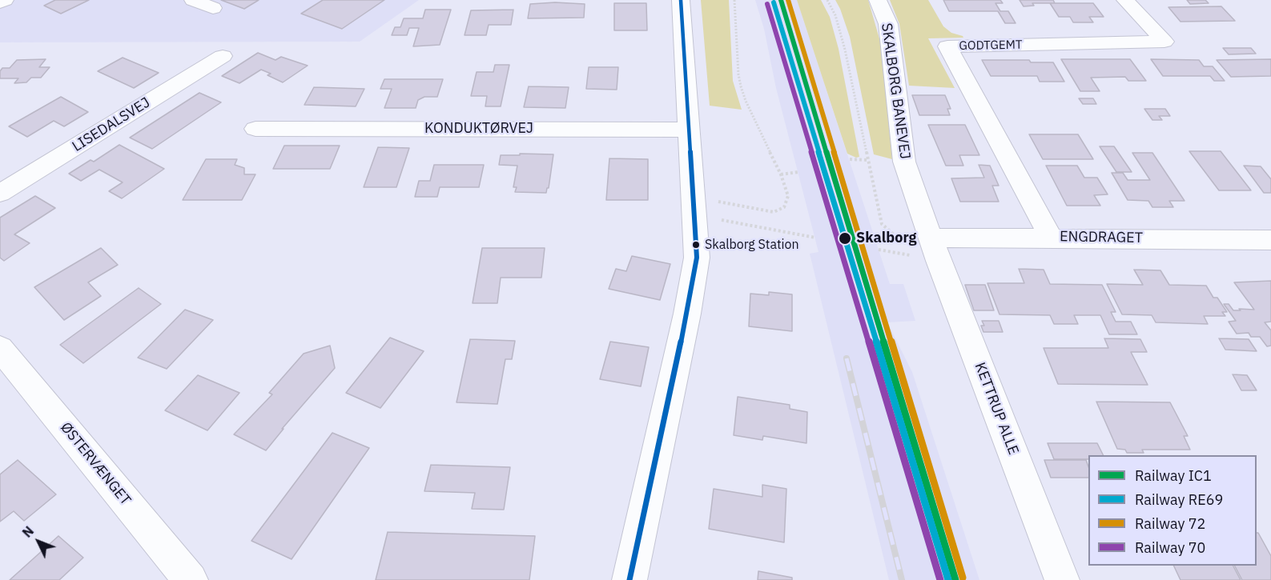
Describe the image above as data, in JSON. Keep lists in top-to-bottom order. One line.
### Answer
{"streets":{"street":["GODTGEMT","SKALBORG BANEVEJ","LISEDALSVEJ","KONDUKTØRVEJ","ENGDRAGET","KETTRUP ALLE","ØSTERVÆNGET"]},"crossings":[["GODTGEMT","ENGDRAGET"],["SKALBORG BANEVEJ","ENGDRAGET"],["SKALBORG BANEVEJ","KETTRUP ALLE"],["ENGDRAGET","KETTRUP ALLE"]],"places":["Skalborg","Skalborg Station"],"lines":["rail line IC1","rail line 72","rail line RE69","rail line 70"],"legend":["Railway IC1","Railway RE69","Railway 72","Railway 70"],"north":"top left"}
